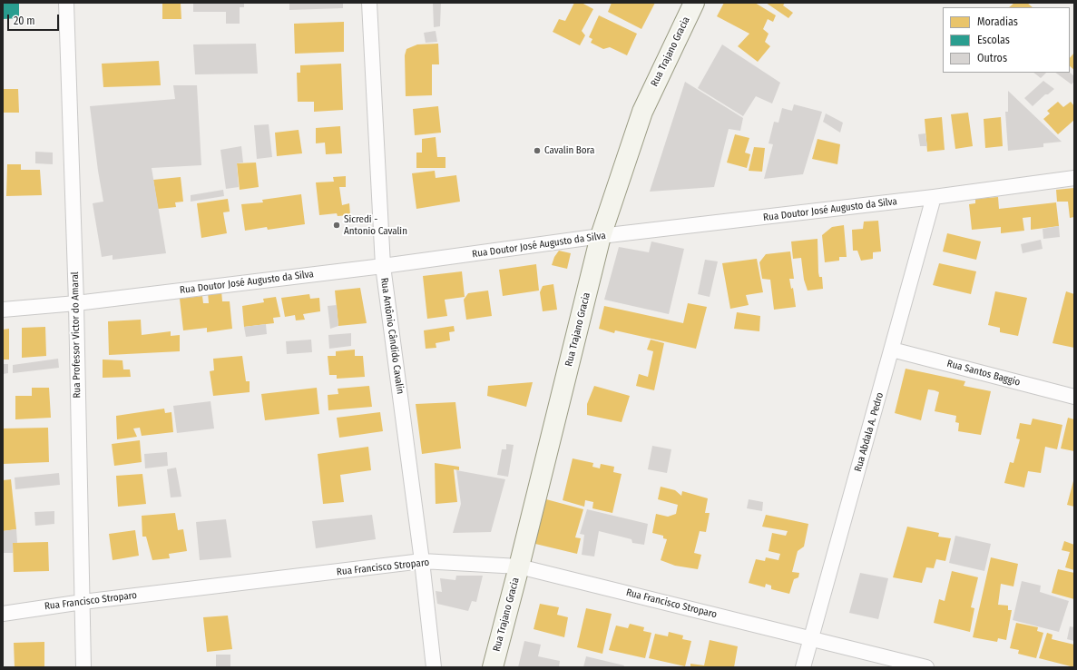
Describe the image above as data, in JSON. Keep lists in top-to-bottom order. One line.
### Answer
{"streets":{"main road":["Rua Trajano Gracia"],"street":["Rua Doutor José Augusto da Silva","Rua Professor Victor do Amaral","Rua Antônio Cândido Cavalin","Rua Santos Baggio","Rua Abdala A. Pedro","Rua Francisco Stroparo"]},"crossings":[["Rua Trajano Gracia","Rua Doutor José Augusto da Silva"],["Rua Trajano Gracia","Rua Francisco Stroparo"],["Rua Doutor José Augusto da Silva","Rua Professor Victor do Amaral"],["Rua Doutor José Augusto da Silva","Rua Antônio Cândido Cavalin"],["Rua Doutor José Augusto da Silva","Rua Abdala A. Pedro"],["Rua Professor Victor do Amaral","Rua Francisco Stroparo"],["Rua Antônio Cândido Cavalin","Rua Francisco Stroparo"],["Rua Santos Baggio","Rua Abdala A. Pedro"],["Rua Abdala A. Pedro","Rua Francisco Stroparo"]],"places":["Cavalin Bora","Sicredi - Antonio Cavalin"],"legend":["Moradias","Escolas","Outros"],"scale_bar":"20 m"}
